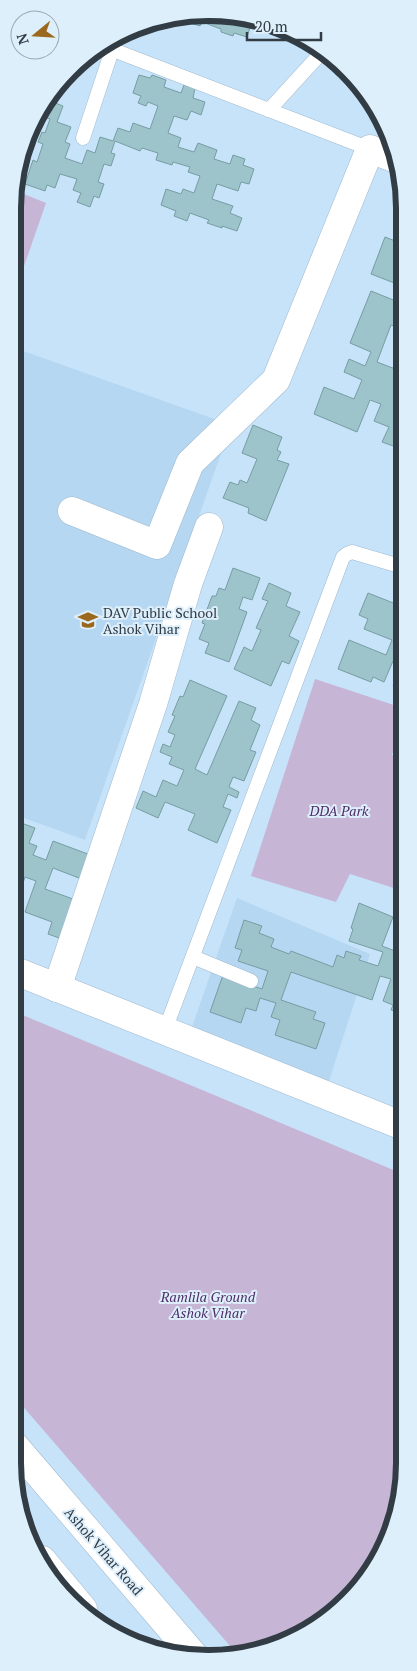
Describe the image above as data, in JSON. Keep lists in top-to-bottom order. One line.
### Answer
{"streets":{"street":["Ashok Vihar Road"]},"parks":["DDA Park","Ramlila Ground Ashok Vihar"],"places":{"school or university":["DAV Public School Ashok Vihar"]},"scale_bar":"20 m","north":"left"}
